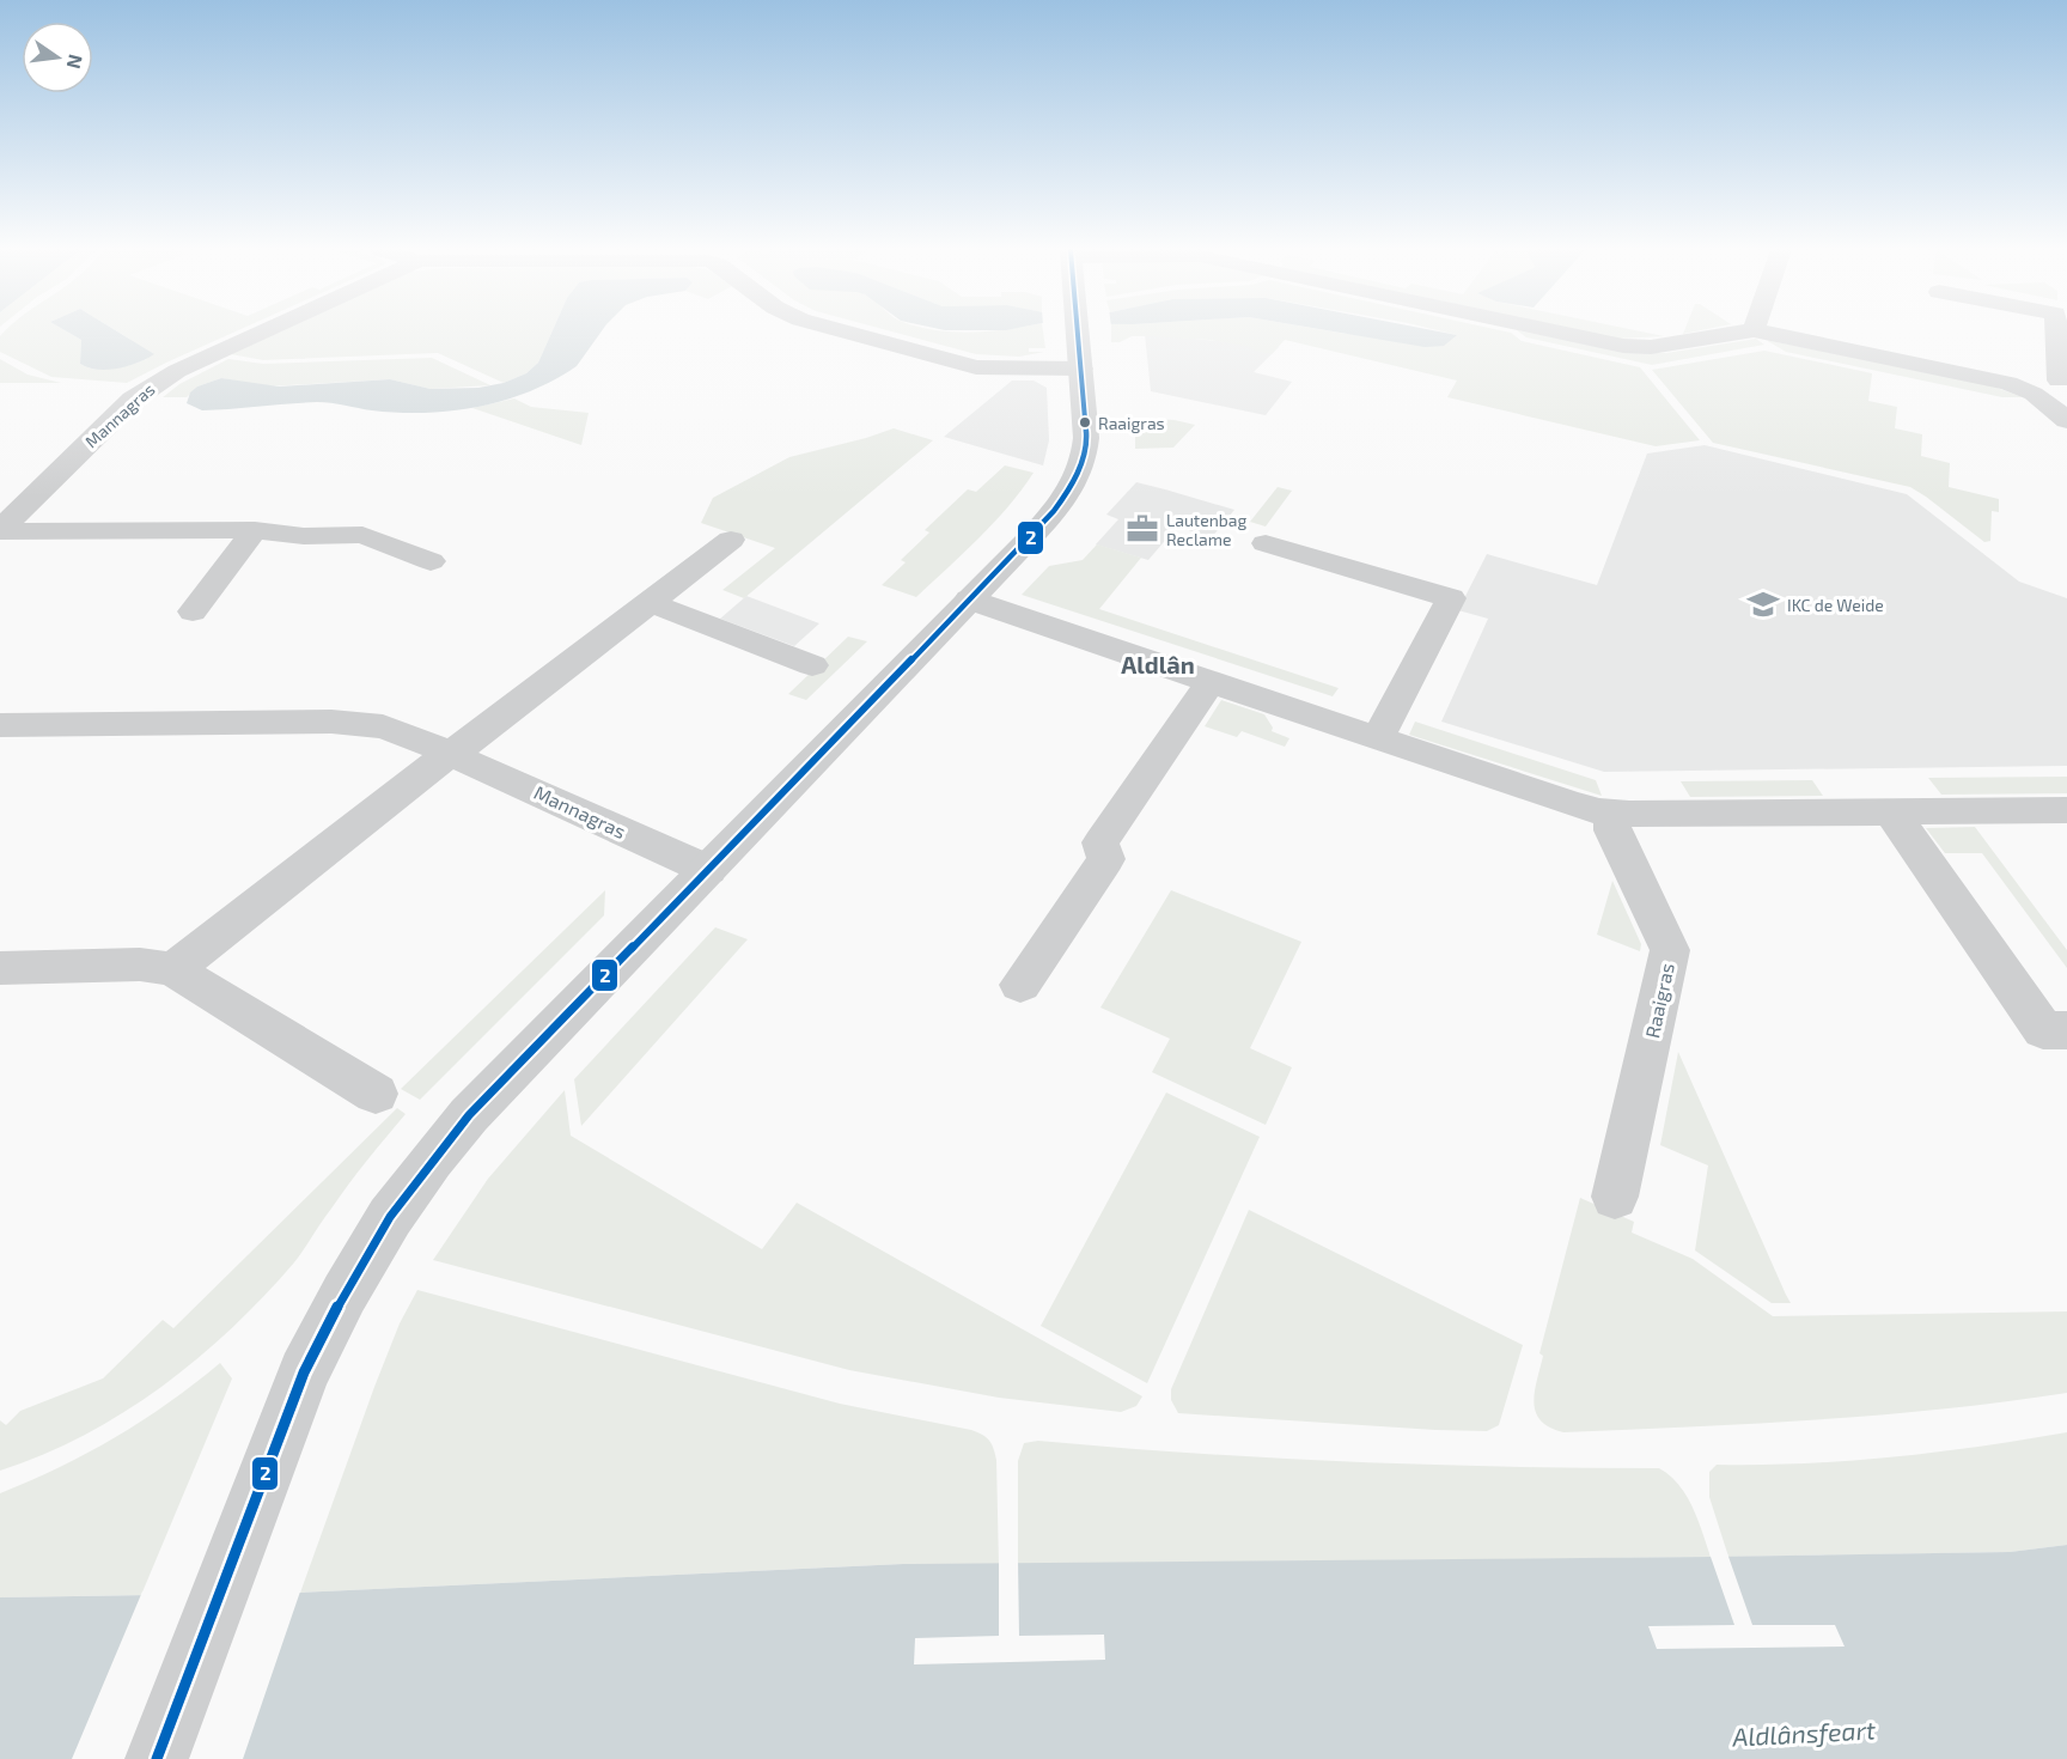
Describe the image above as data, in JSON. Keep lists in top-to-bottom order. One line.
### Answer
{"streets":{"street":["Mannagras","Raaigras"]},"districts":["Aldlân"],"water":["Aldlânsfeart"],"places":{"other":["Raaigras"],"office":["Lautenbag Reclame"],"school or university":["IKC de Weide"]},"lines":["transit line 2"],"north":"right"}
